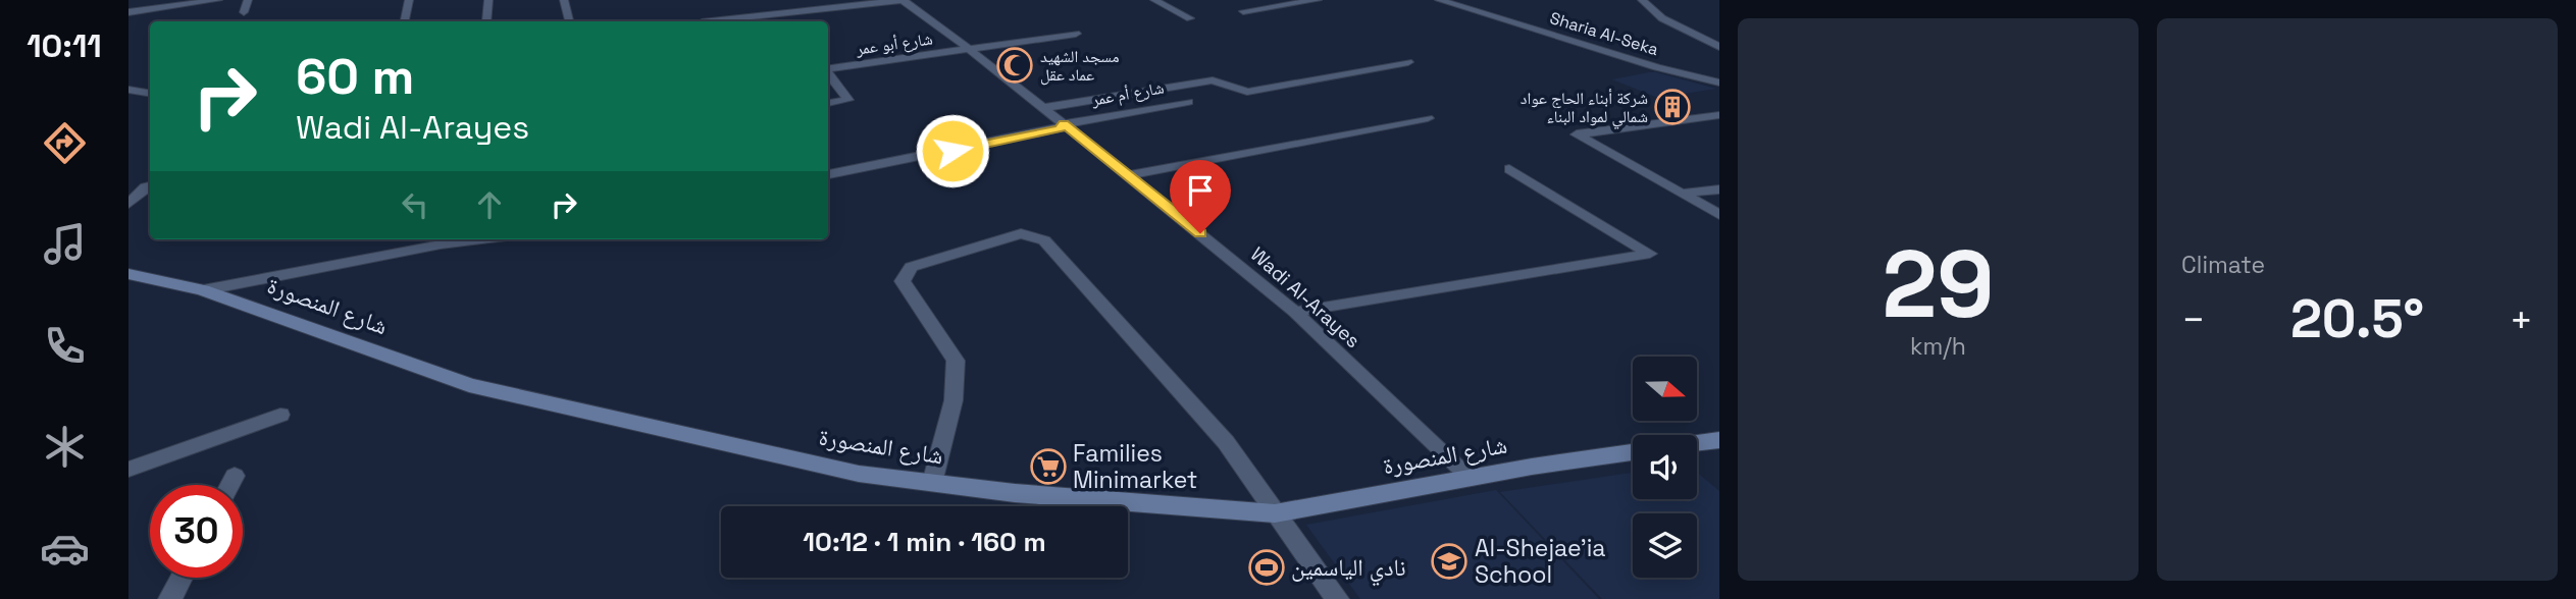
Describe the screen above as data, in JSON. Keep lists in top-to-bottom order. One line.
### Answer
{"streets":{"main road":["شارع المنصورة"],"street":["Sharia Al-Seka","شارع أبو عمر","شارع أم عمر","Wadi Al-Arayes"]},"crossings":[["شارع أبو عمر","Wadi Al-Arayes"],["شارع أم عمر","Wadi Al-Arayes"],["Wadi Al-Arayes","شارع المنصورة"]],"places":{"mosque":["مسجد الشهيد عماد عقل"],"building":["شركة أبناء الحاج عواد شمالي لمواد البناء"],"supermarket":["Families Minimarket"],"school or university":["Al-Shejae'ia School"],"sports":["نادي الياسمين"]},"north":"right","page":{"tabs":"10:11","tile":[["29","km/h"],"Climate"],"turn":["60 m","Wadi Al-Arayes"],"heat":["−","20.5°","+"],"limit":"30","trip":"10:12 · 1 min · 160 m"}}
